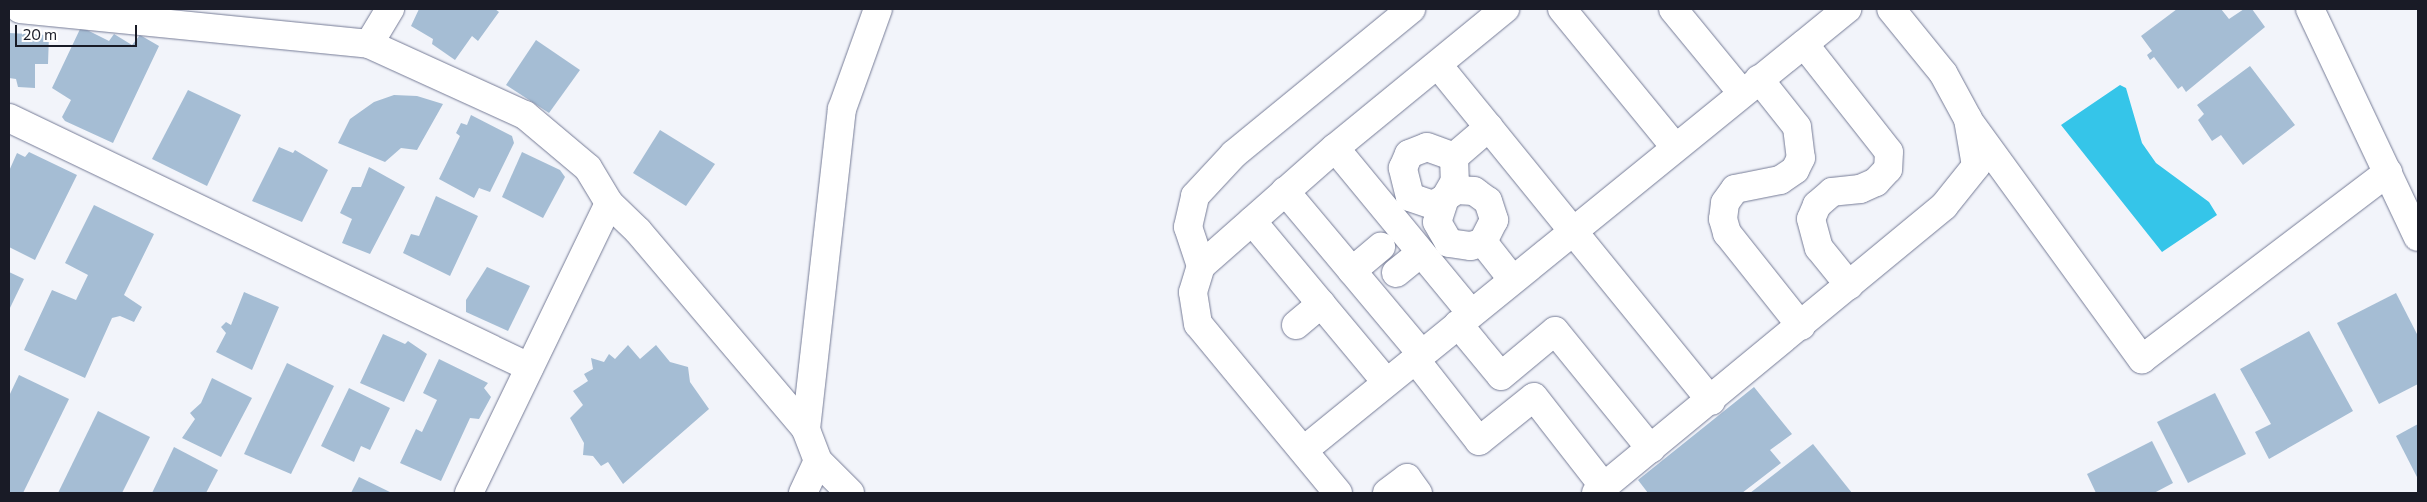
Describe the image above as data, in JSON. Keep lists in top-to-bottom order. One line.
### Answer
{"scale_bar":"20 m"}
